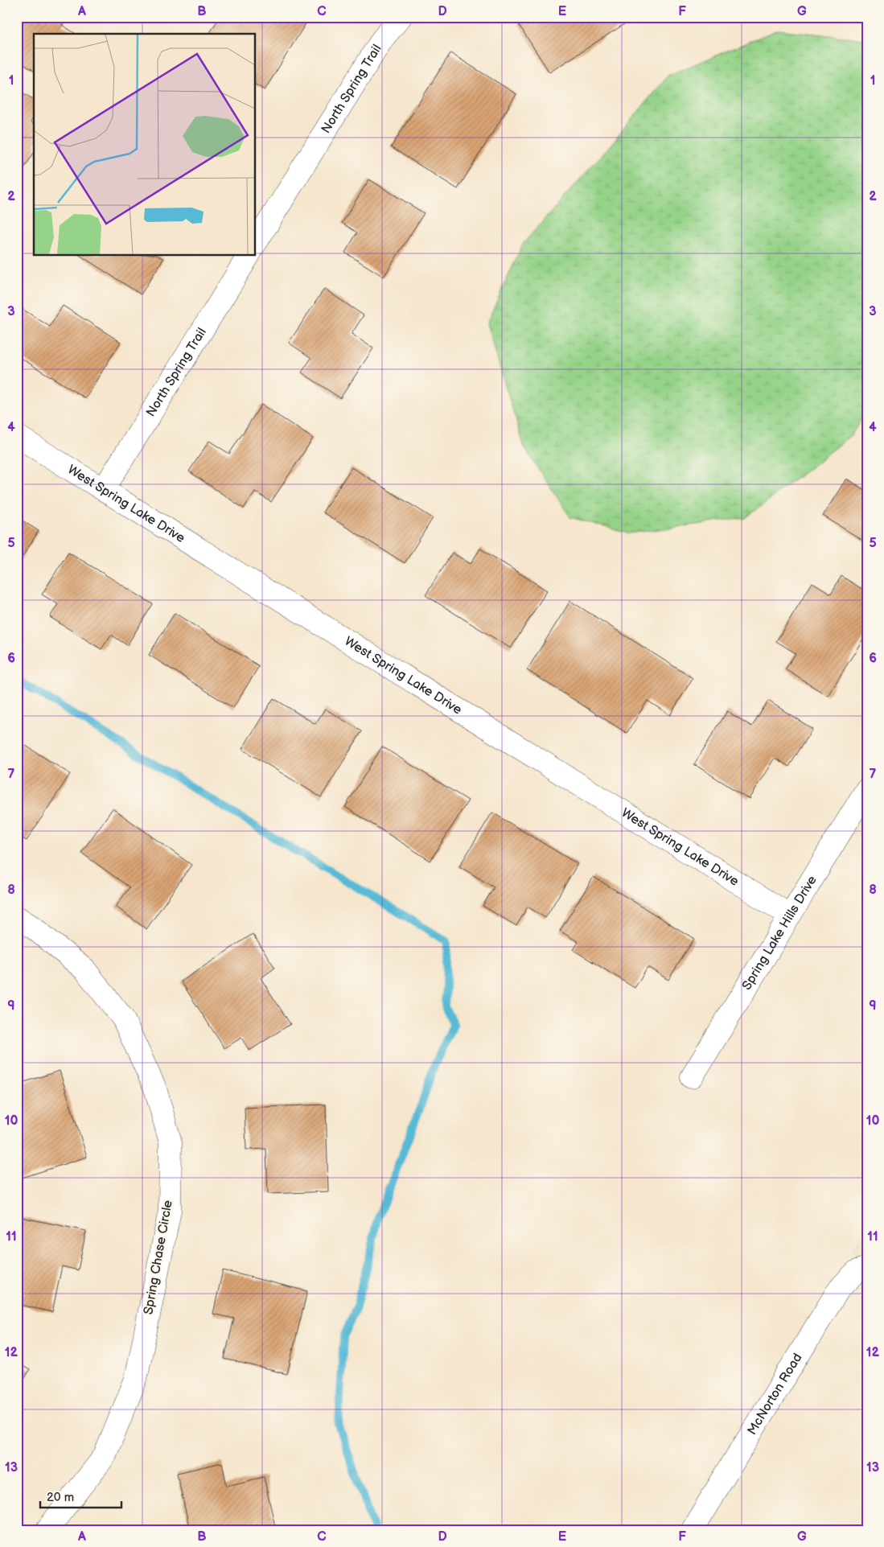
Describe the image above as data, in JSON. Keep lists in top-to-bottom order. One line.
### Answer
{"streets":{"street":["North Spring Trail","West Spring Lake Drive","Spring Lake Hills Drive","Spring Chase Circle","McNorton Road"]},"crossings":[["North Spring Trail","West Spring Lake Drive"],["West Spring Lake Drive","Spring Lake Hills Drive"]],"scale_bar":"20 m","grid":{"columns":["A","B","C","D","E","F","G"],"rows":["1","2","3","4","5","6","7","8","9","10","11","12","13"]}}
